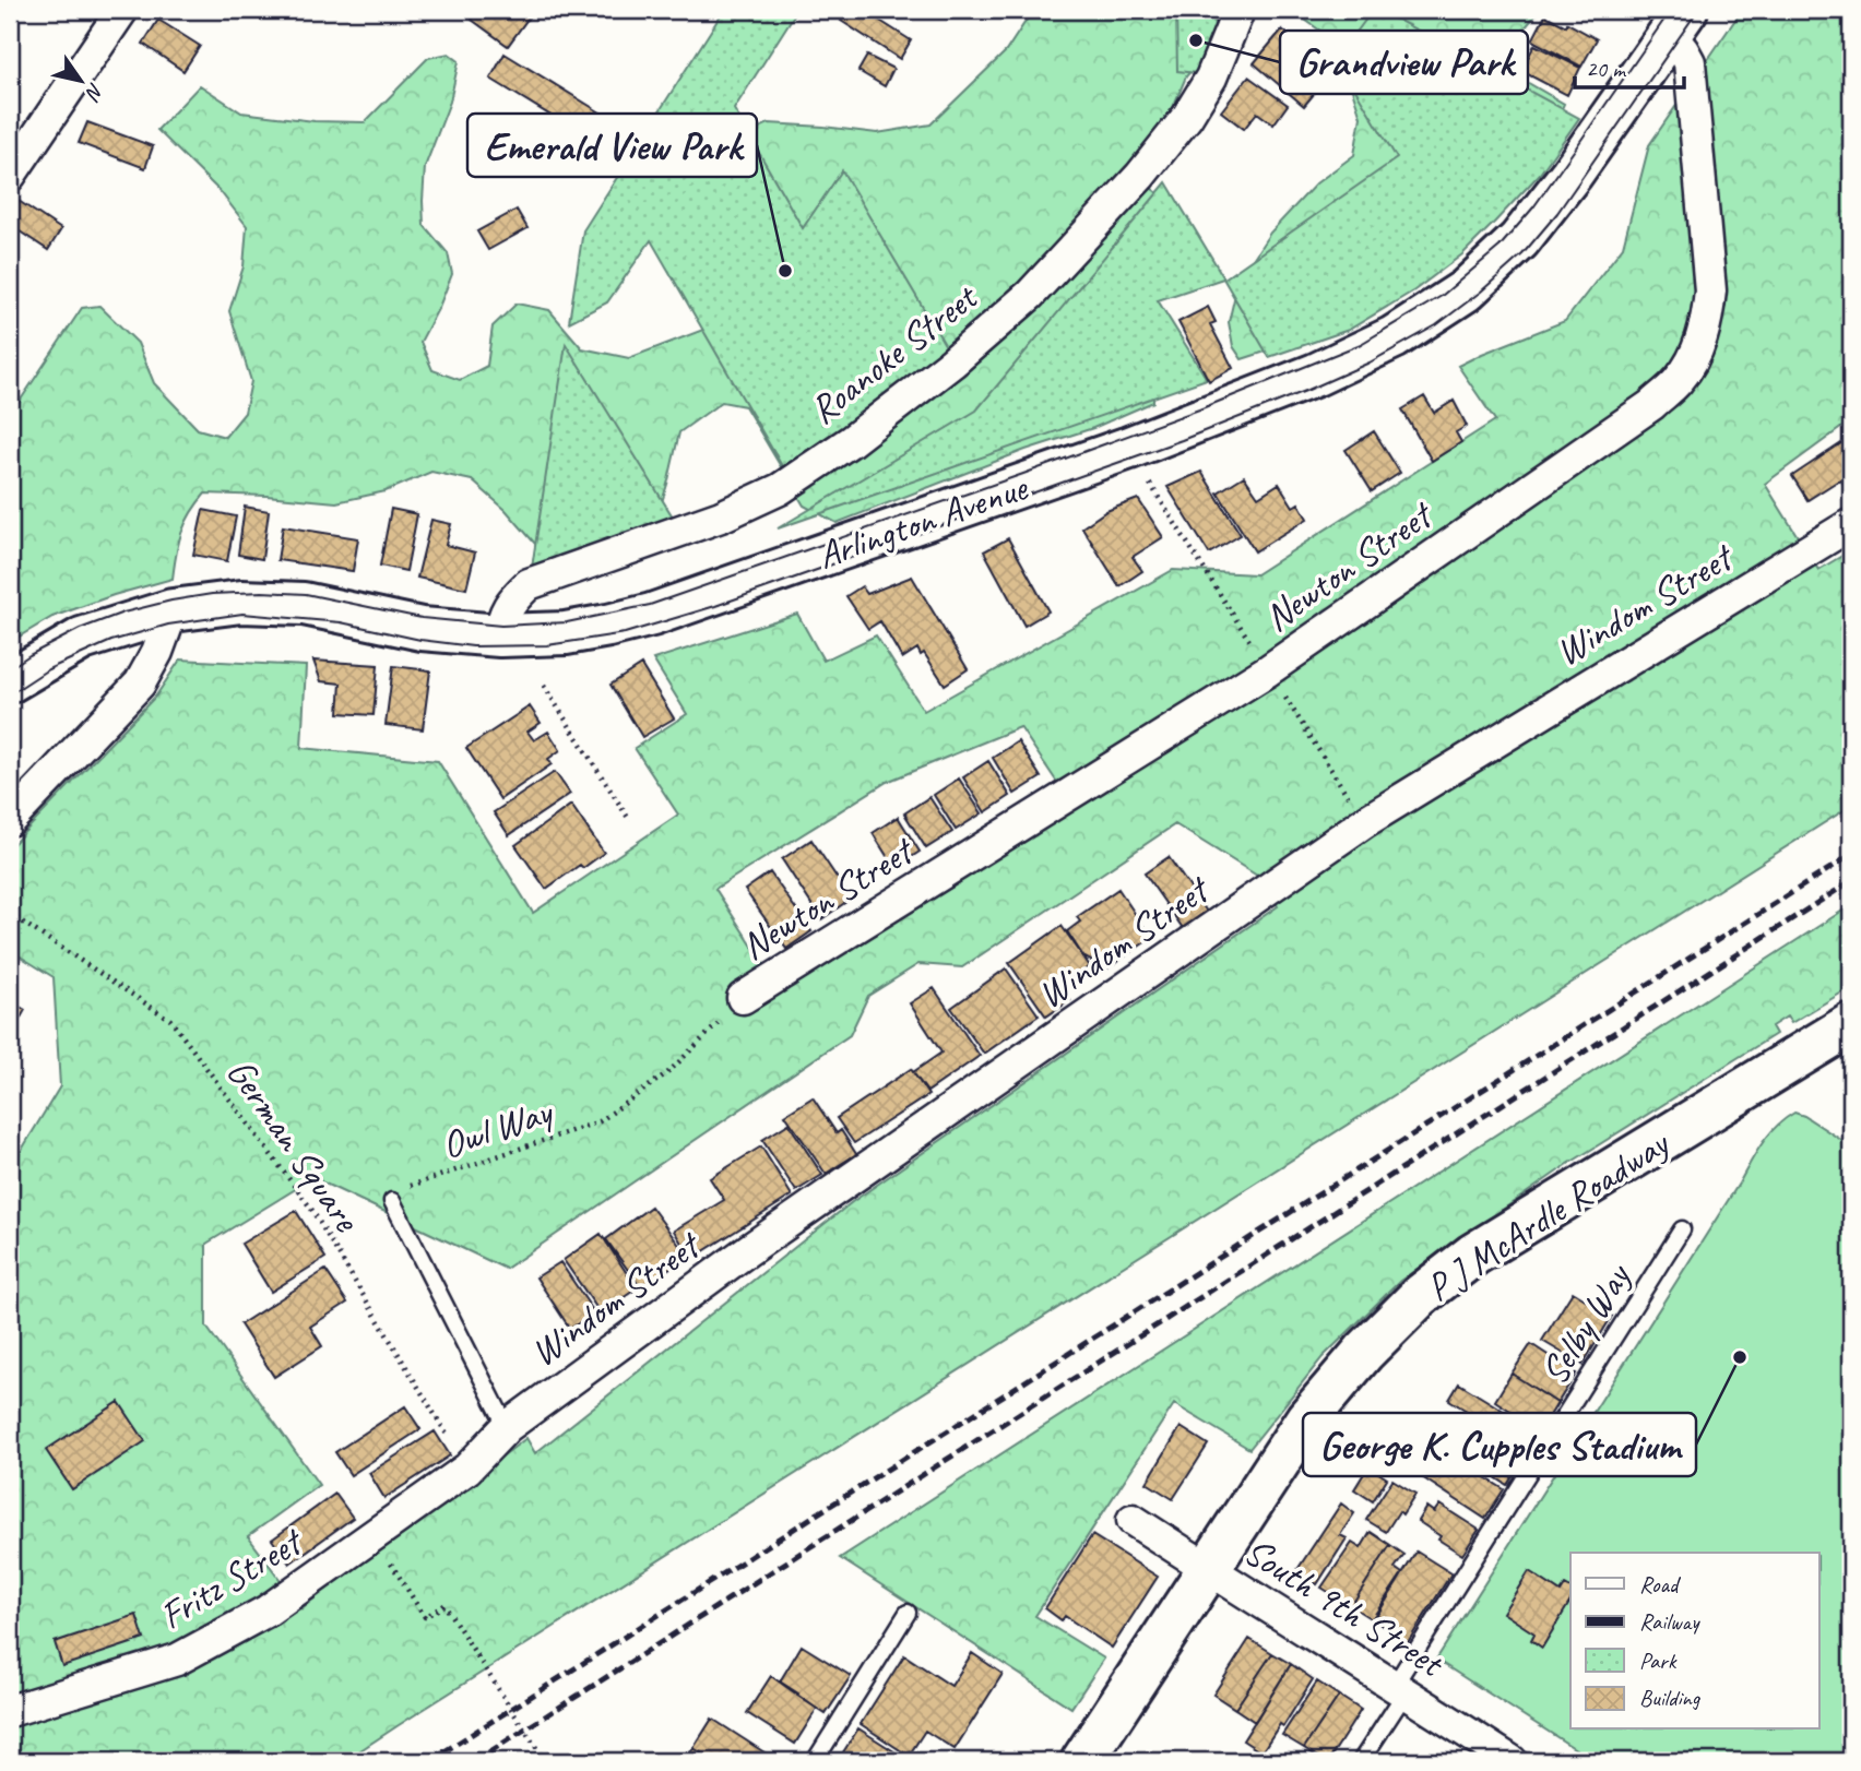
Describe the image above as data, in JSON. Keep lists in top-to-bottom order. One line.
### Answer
{"streets":{"main road":["Arlington Avenue","P J McArdle Roadway"],"street":["Roanoke Street","Newton Street","Windom Street","Fritz Street","South 9th Street"],"lane":["Selby Way"],"path":["Owl Way","German Square"]},"crossings":[["Roanoke Street","Arlington Avenue"],["Arlington Avenue","Newton Street"],["Newton Street","Owl Way"],["Windom Street","German Square"],["Windom Street","Fritz Street"],["German Square","Fritz Street"],["P J McArdle Roadway","South 9th Street"],["Selby Way","South 9th Street"]],"places":["Grandview Park","Emerald View Park","George K. Cupples Stadium"],"legend":["Road","Railway","Park","Building"],"scale_bar":"20 m","north":"bottom right"}
